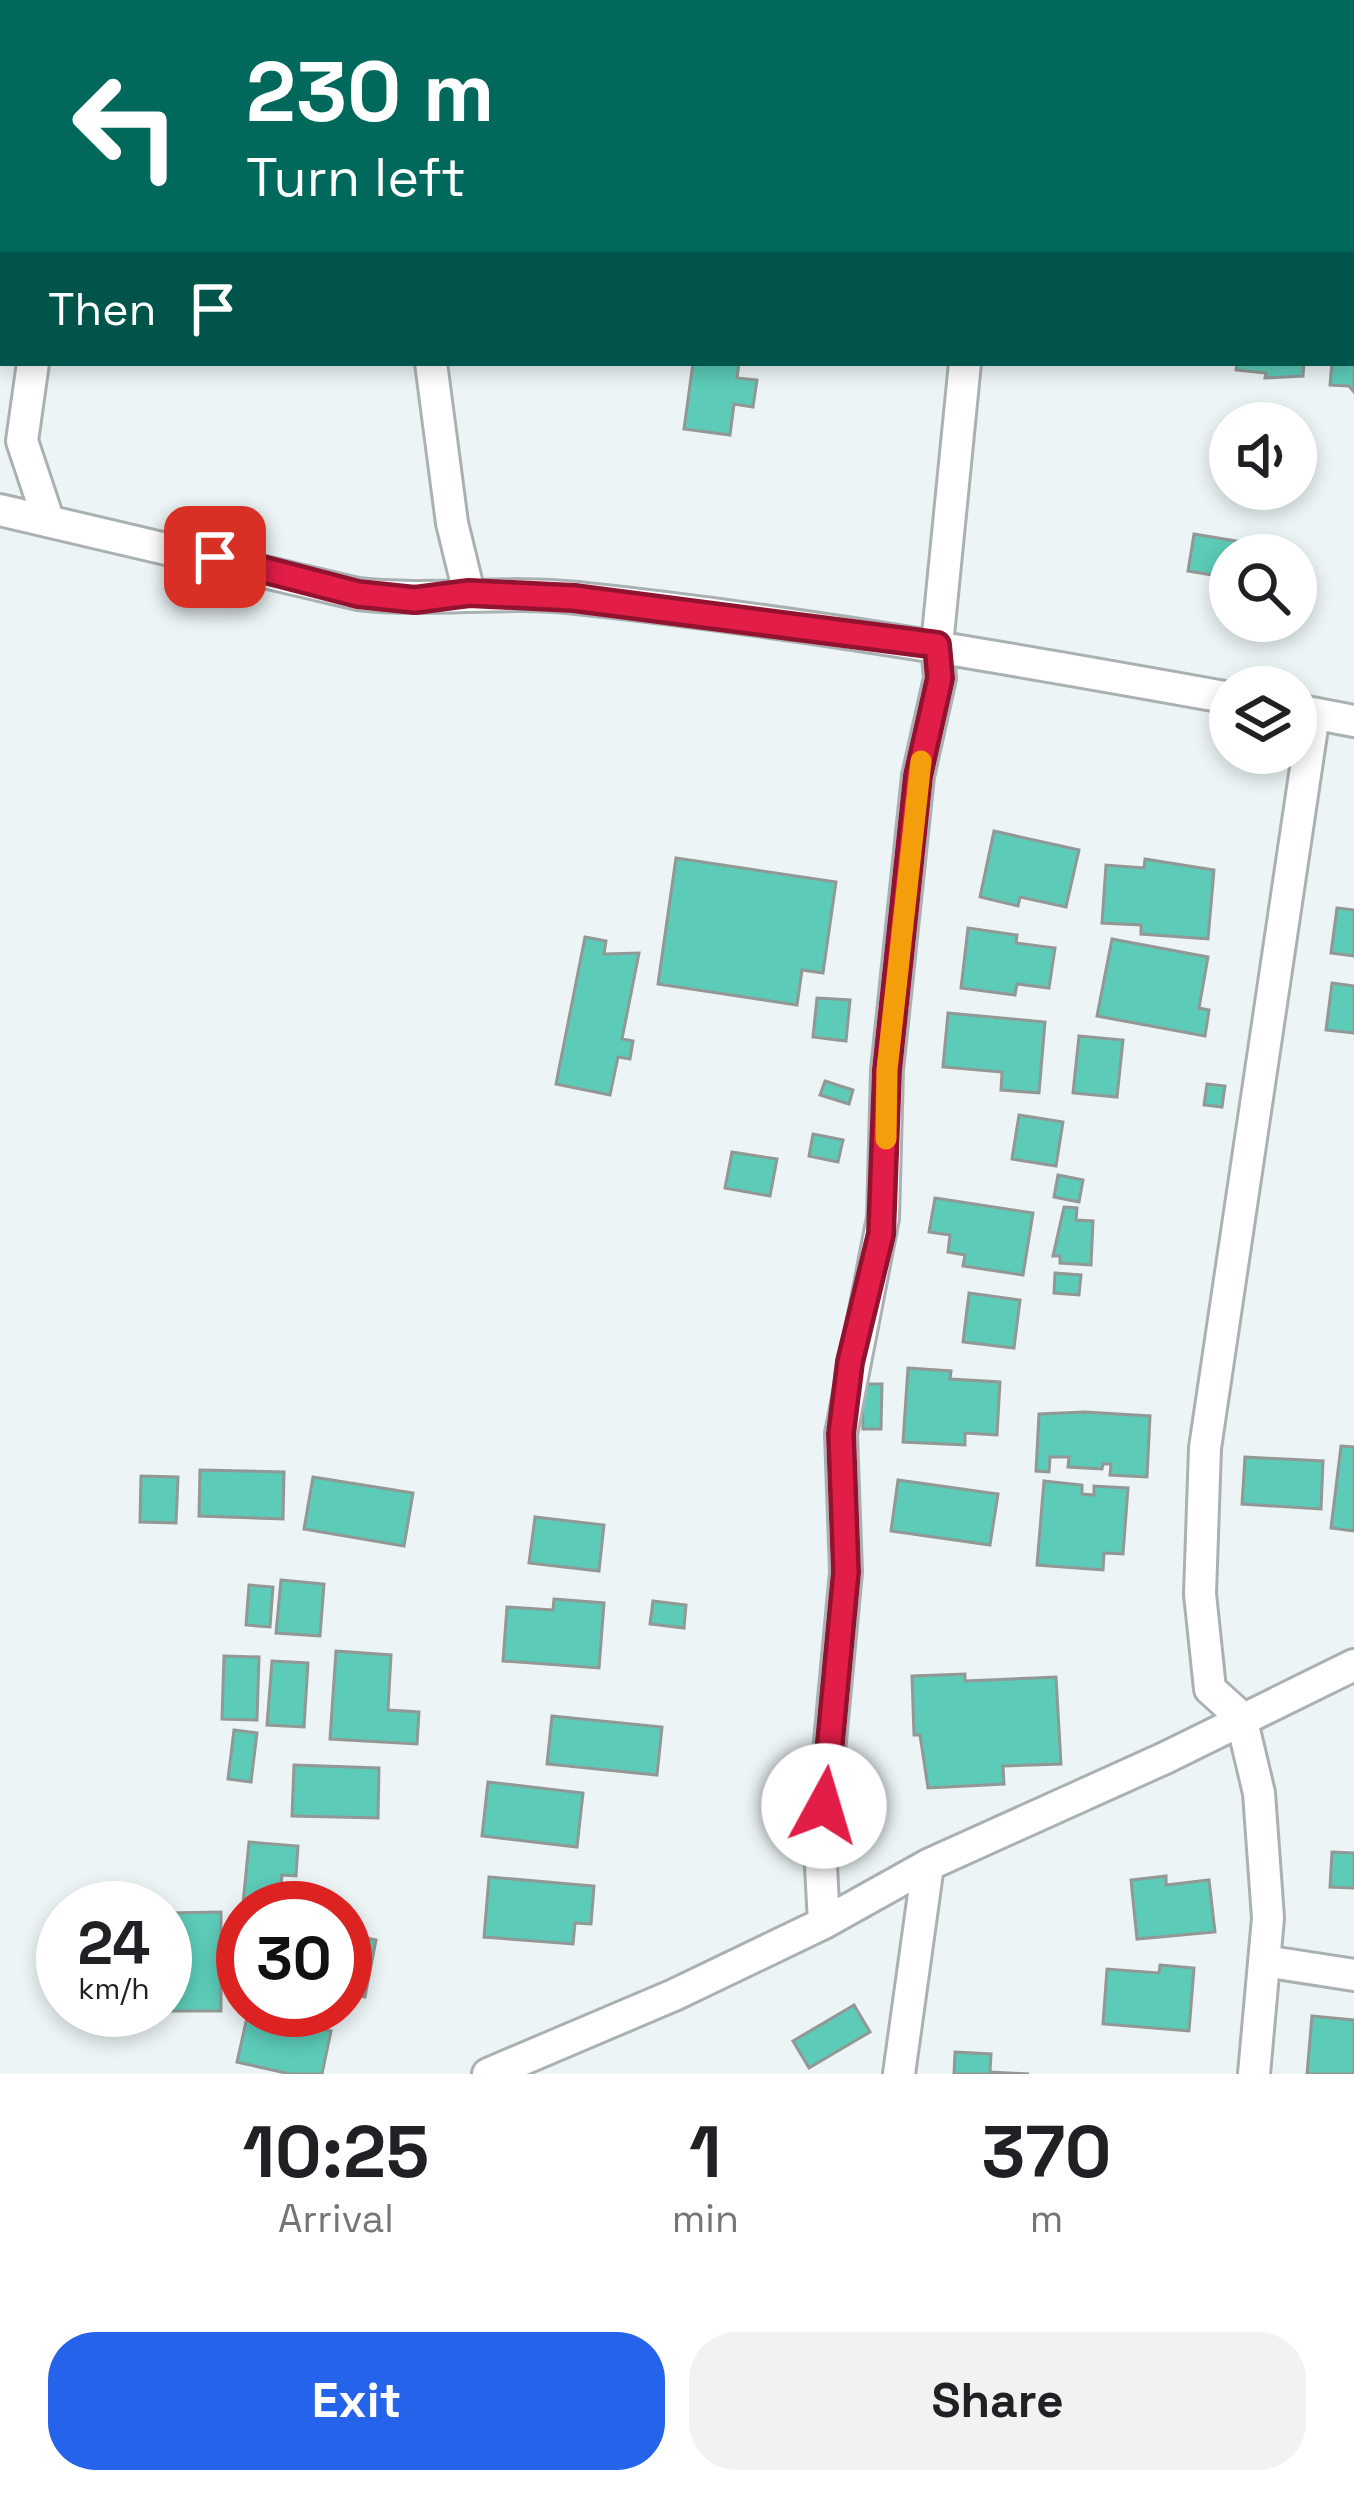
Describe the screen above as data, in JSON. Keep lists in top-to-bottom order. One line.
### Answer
{"page":{"turn":["230 m","Turn left"],"then":"Then","speed":"24 km/h","limit":"30","eta":["10:25","Arrival","1","min","370","m"],"buttons":["Exit","Share"]}}
